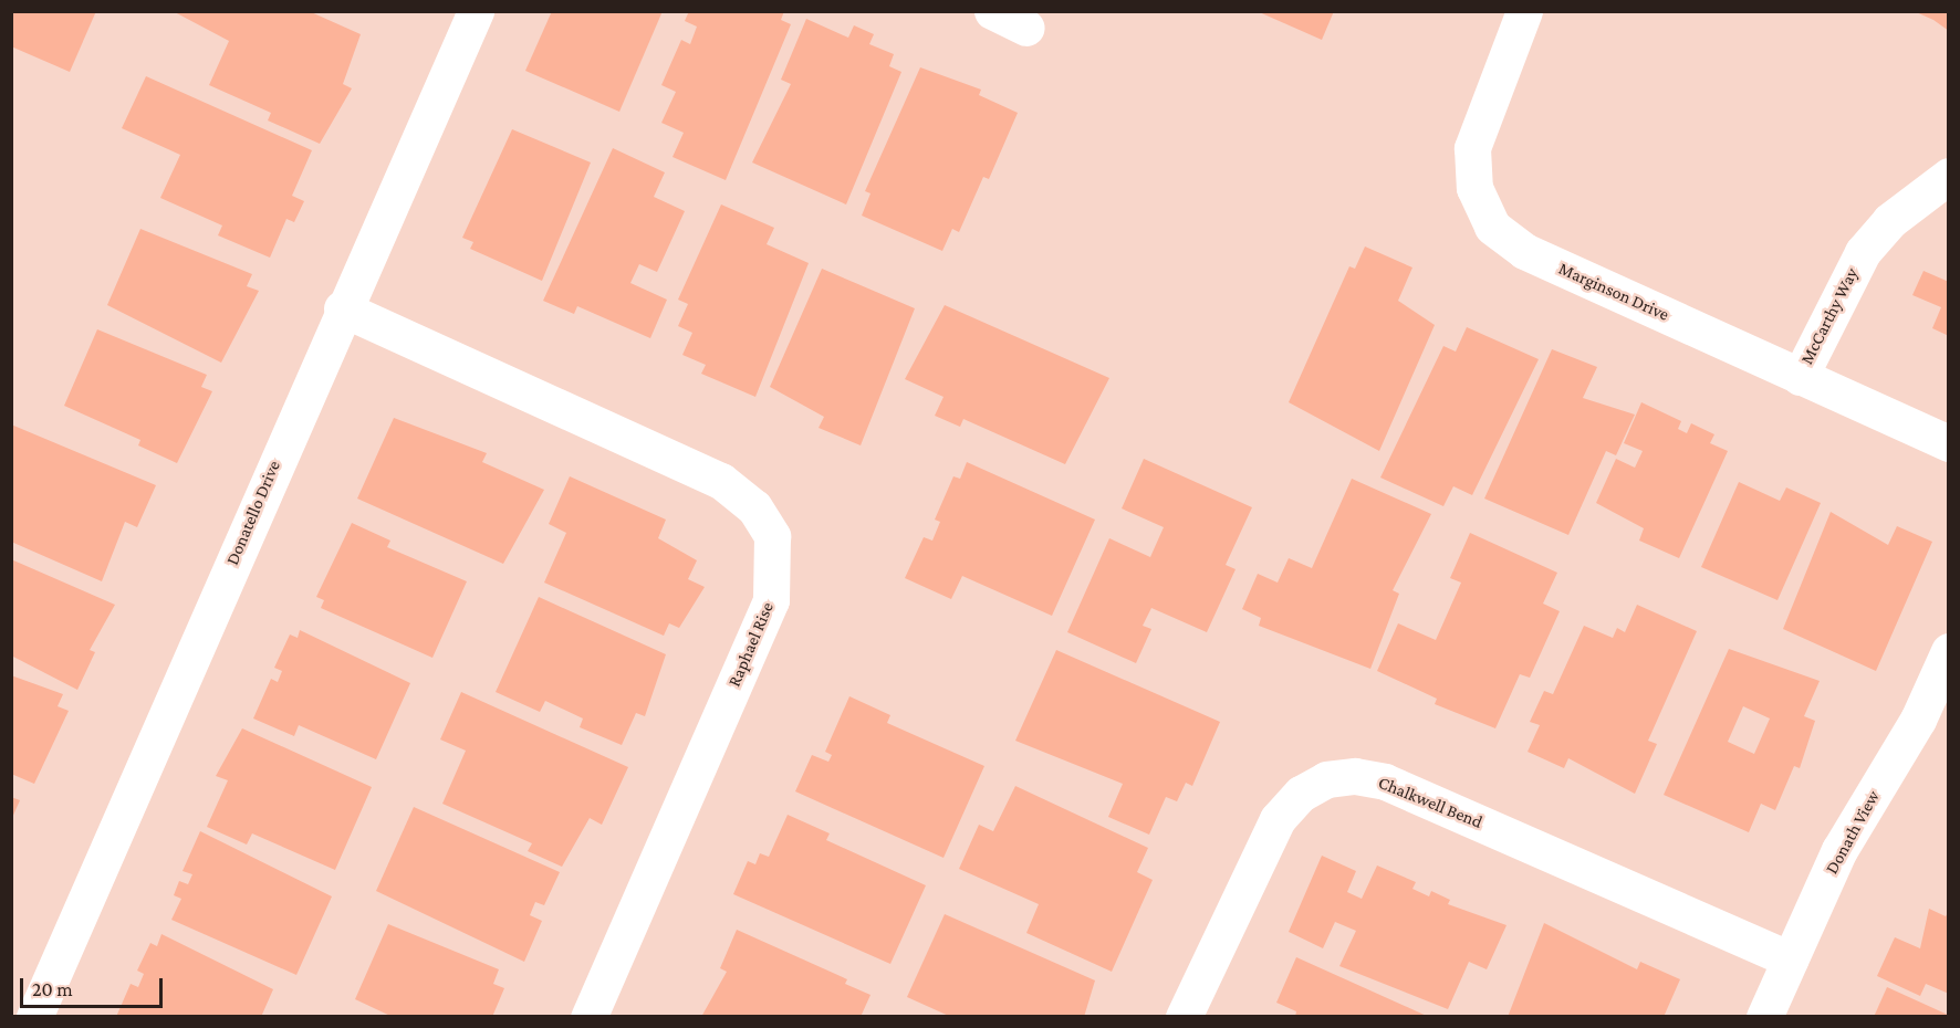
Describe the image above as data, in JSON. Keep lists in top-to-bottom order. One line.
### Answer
{"streets":{"street":["Marginson Drive","McCarthy Way","Donatello Drive","Raphael Rise","Chalkwell Bend","Donath View"]},"crossings":[["Marginson Drive","McCarthy Way"],["Donatello Drive","Raphael Rise"],["Chalkwell Bend","Donath View"]],"scale_bar":"20 m"}
